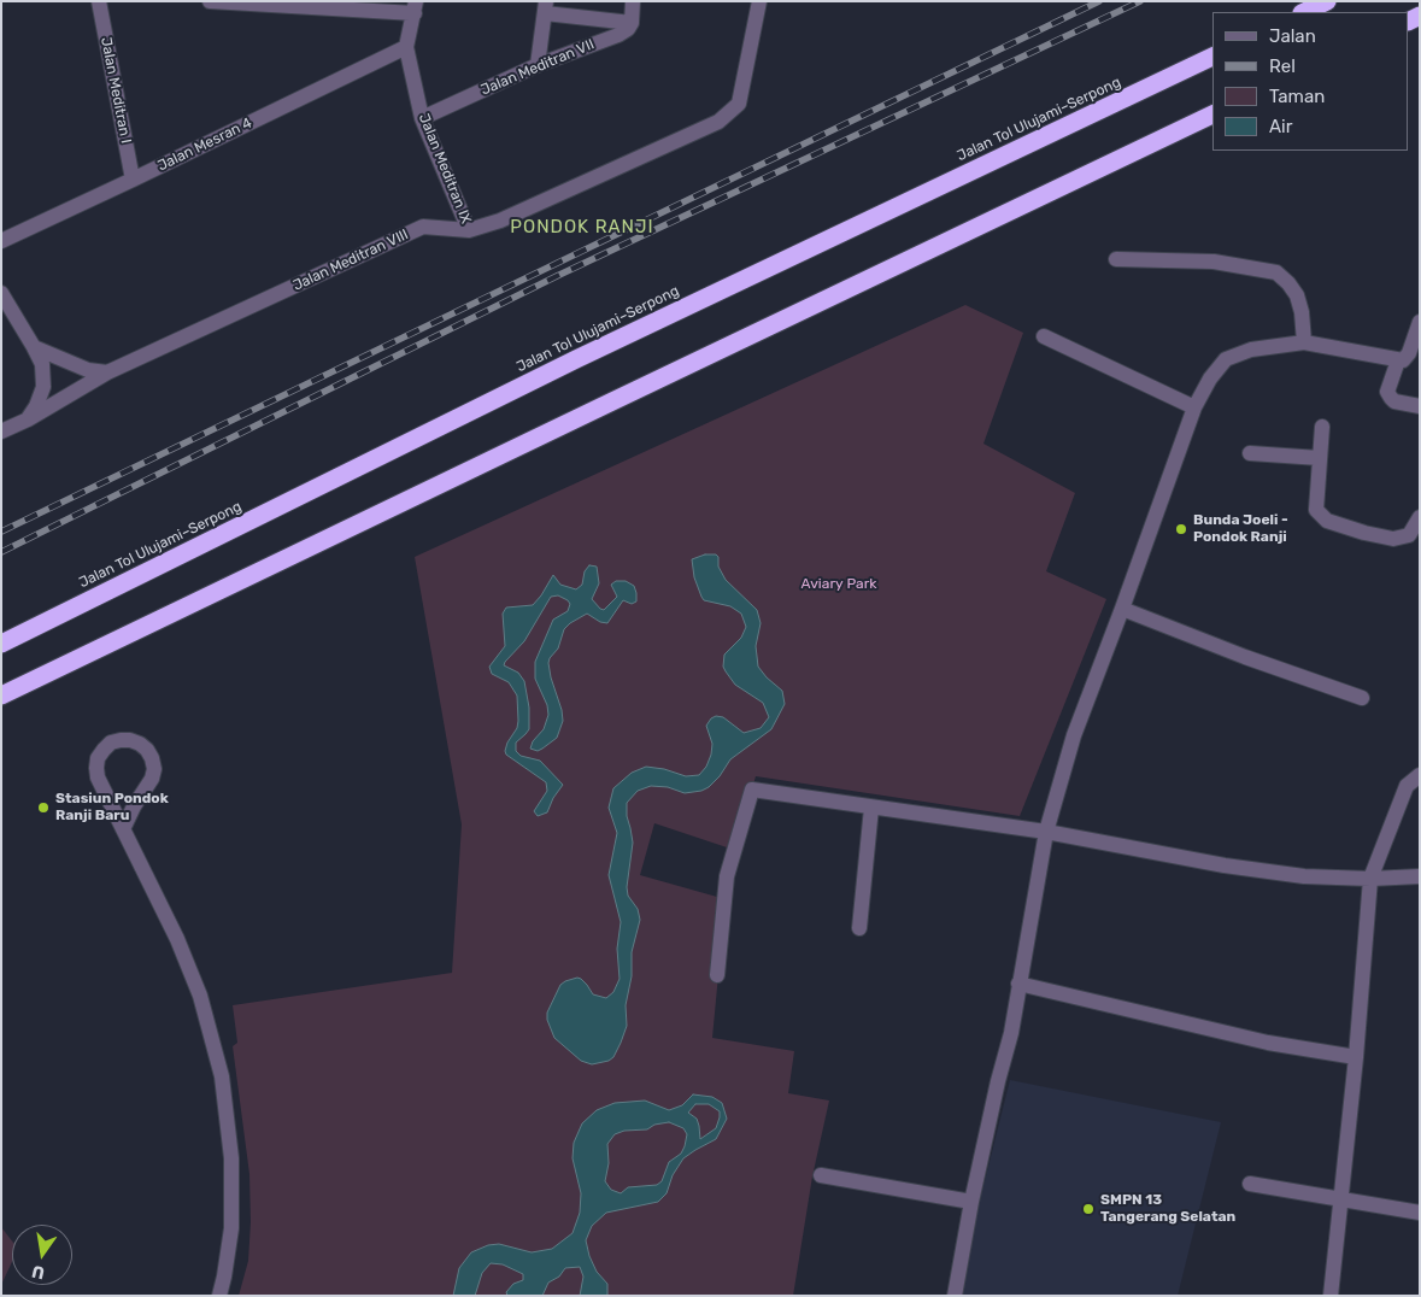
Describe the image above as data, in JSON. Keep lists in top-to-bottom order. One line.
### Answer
{"streets":{"highway":["Jalan Tol Ulujami–Serpong"],"street":["Jalan Meditran VII","Jalan Meditran I","Jalan Mesran 4","Jalan Meditran IX","Jalan Meditran VIII"]},"crossings":[["Jalan Meditran VII","Jalan Meditran IX"],["Jalan Meditran I","Jalan Mesran 4"],["Jalan Mesran 4","Jalan Meditran IX"],["Jalan Meditran IX","Jalan Meditran VIII"]],"districts":["PONDOK RANJI"],"parks":["Aviary Park"],"places":["Bunda Joeli - Pondok Ranji","Stasiun Pondok Ranji Baru","SMPN 13 Tangerang Selatan"],"legend":["Jalan","Rel","Taman","Air"],"north":"bottom"}
